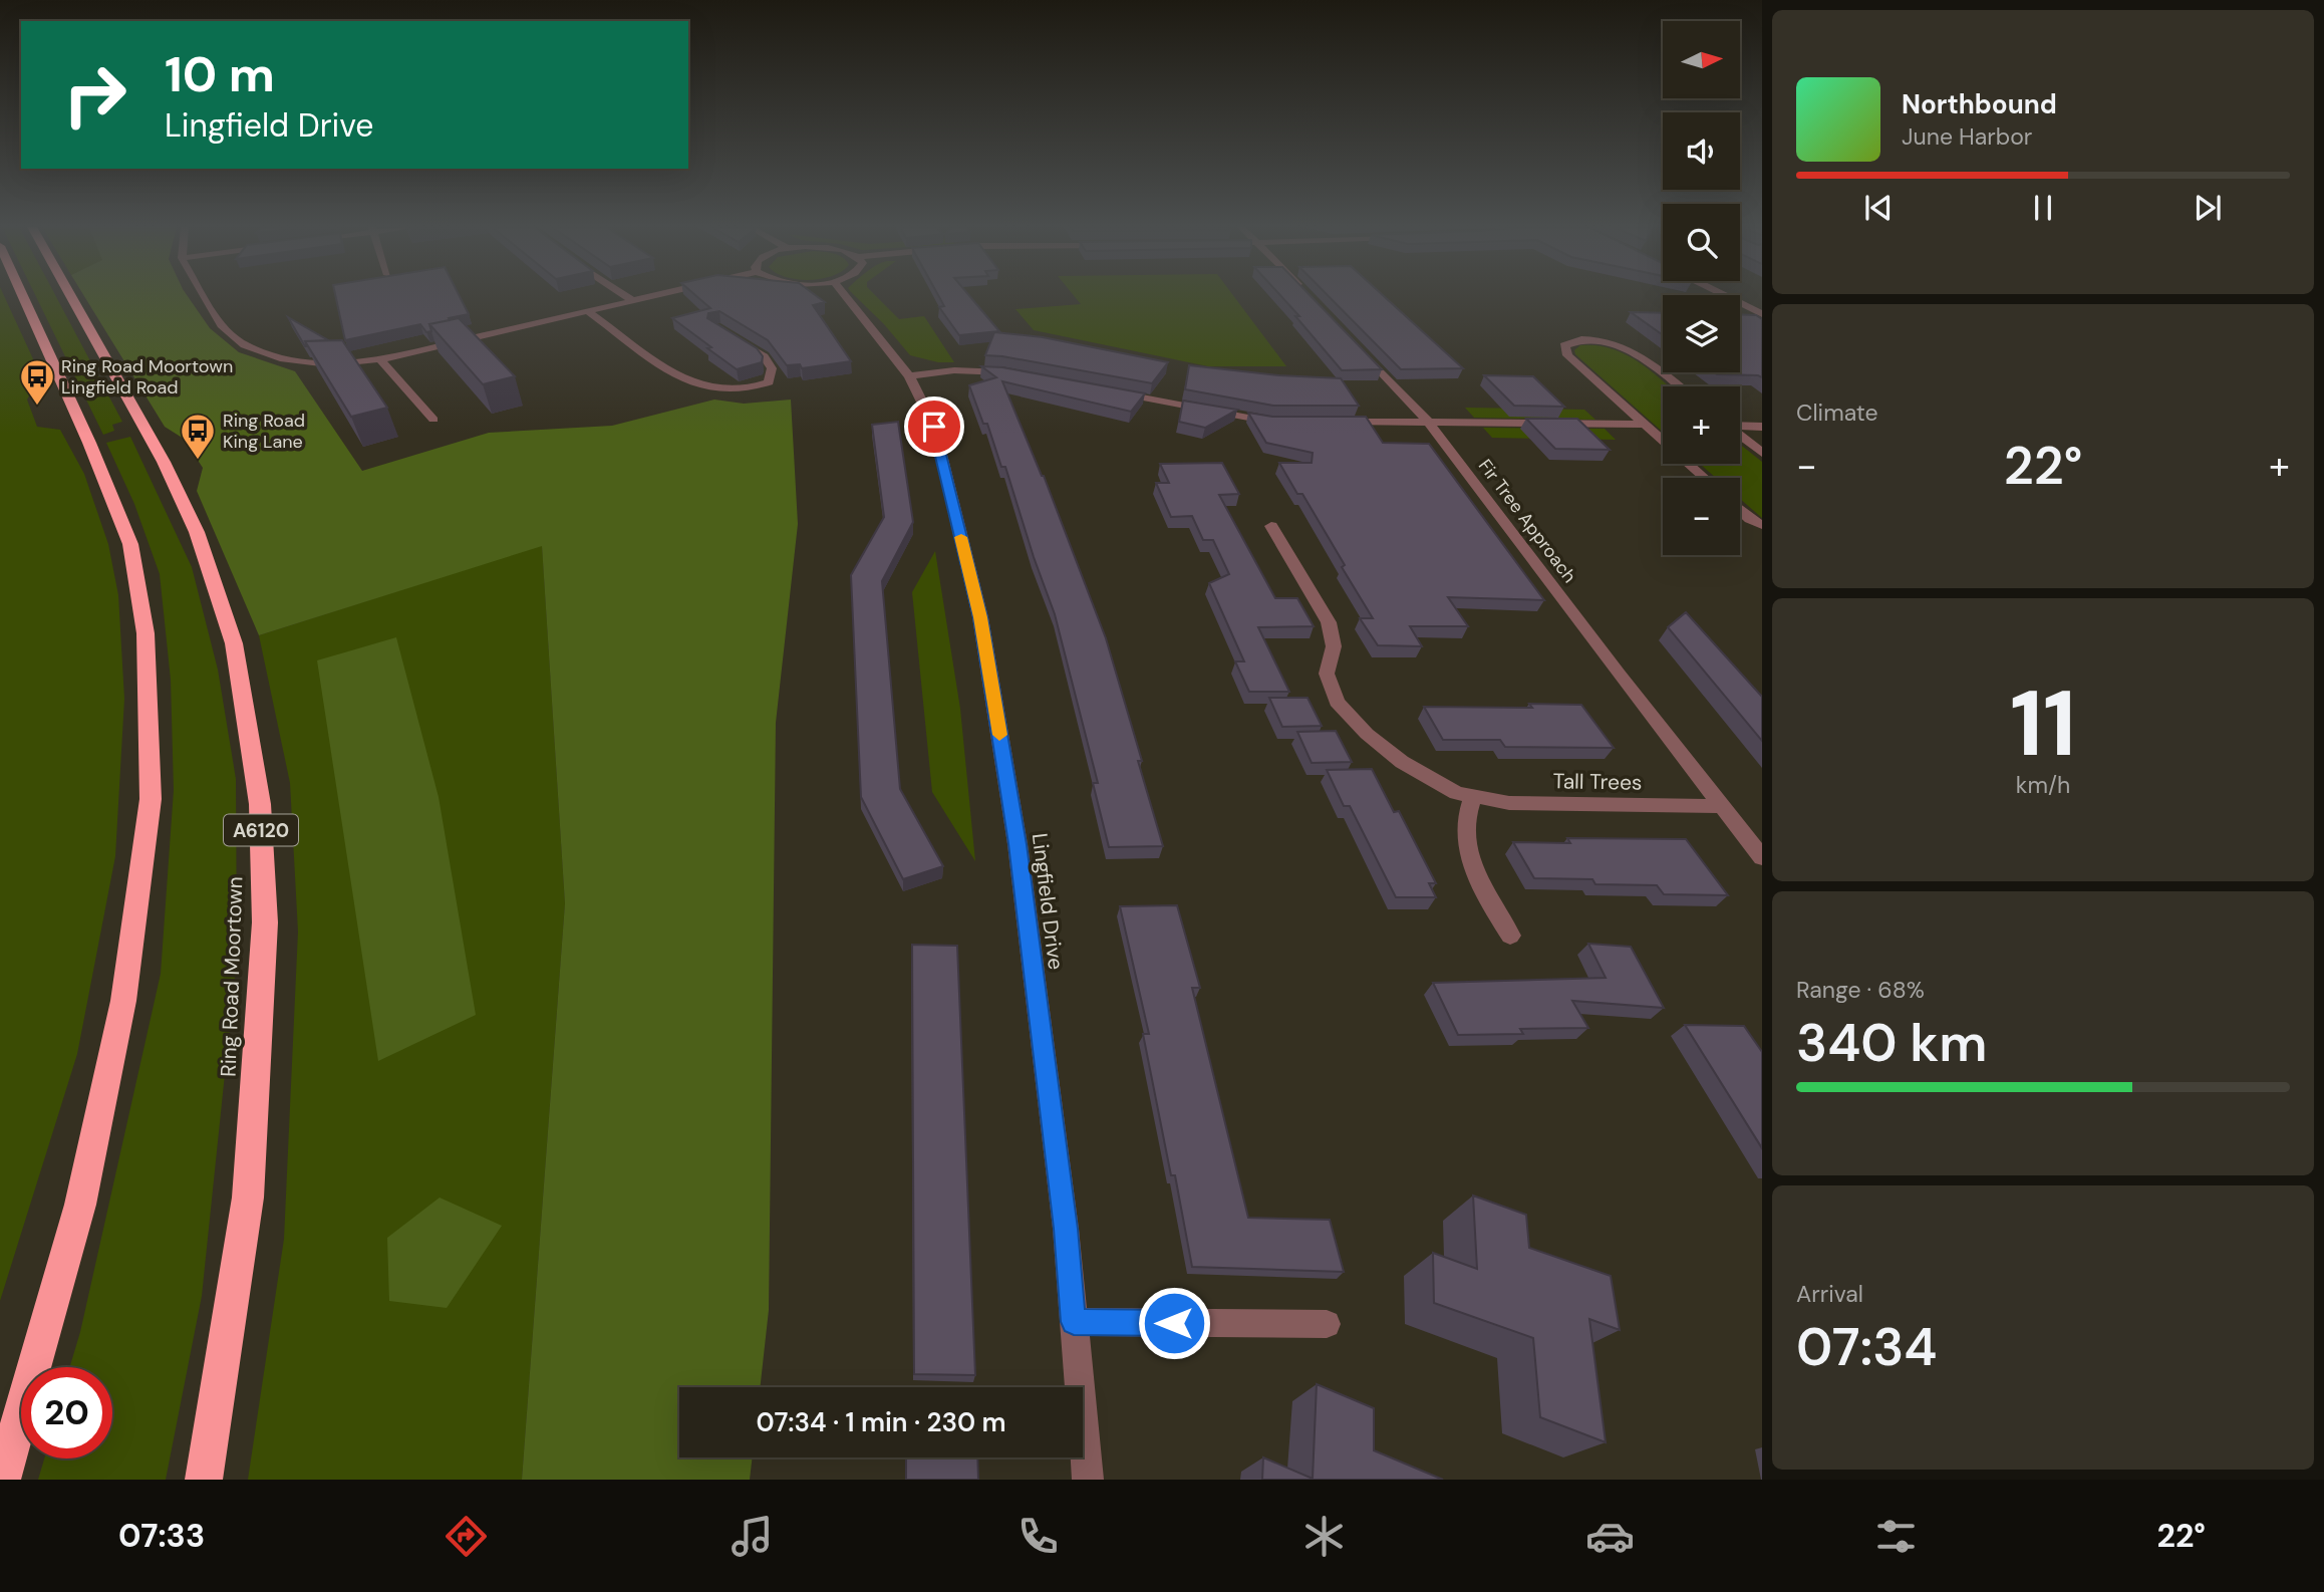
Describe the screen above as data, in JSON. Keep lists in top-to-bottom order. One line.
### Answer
{"streets":{"highway":["A6120","Ring Road Moortown"],"street":["Fir Tree Approach","Tall Trees","Lingfield Drive"]},"crossings":[["Fir Tree Approach","Tall Trees"]],"places":{"bus stop":["Ring Road Moortown Lingfield Road","Ring Road King Lane"]},"north":"right","page":{"map_buttons":["+","−"],"turn":["10 m","Lingfield Drive"],"song":["Northbound","June Harbor"],"tile":["Climate",["11","km/h"],["Range · 68%","340 km"],["Arrival","07:34"]],"heat":["−","22°","+"],"limit":"20","trip":"07:34 · 1 min · 230 m","tabs":["07:33","22°"]}}
